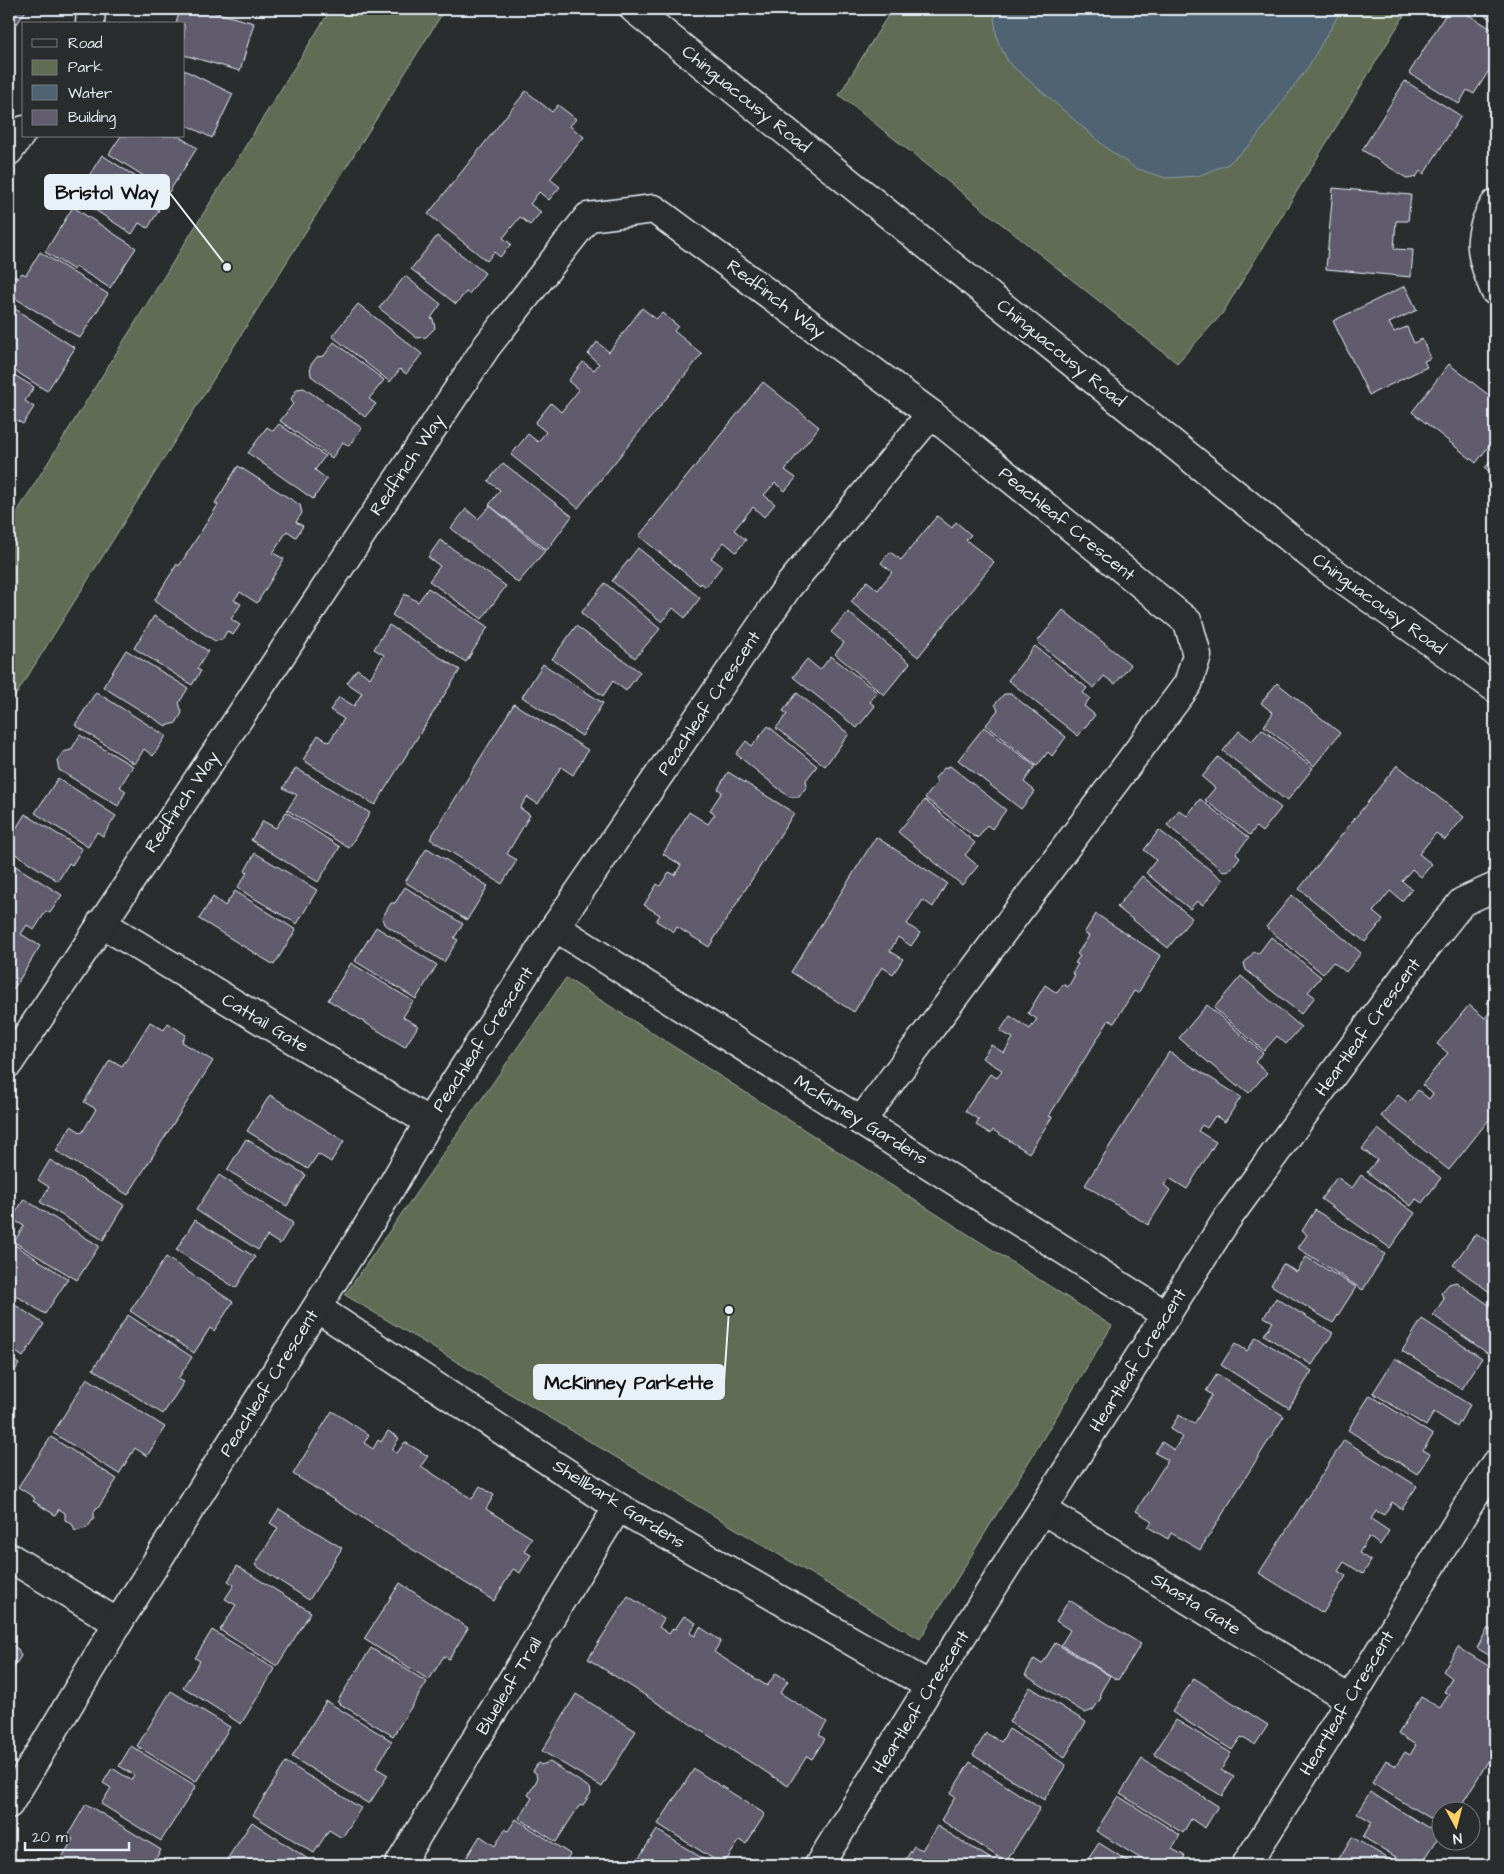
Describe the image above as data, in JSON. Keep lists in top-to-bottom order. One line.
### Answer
{"streets":{"street":["Chinguacousy Road","Redfinch Way","Peachleaf Crescent","Cattail Gate","Heartleaf Crescent","McKinney Gardens","Shellbark Gardens","Shasta Gate","Blueleaf Trail"]},"crossings":[["Redfinch Way","Peachleaf Crescent"],["Redfinch Way","Cattail Gate"],["Peachleaf Crescent","Cattail Gate"],["Peachleaf Crescent","McKinney Gardens"],["Peachleaf Crescent","Shellbark Gardens"],["Heartleaf Crescent","McKinney Gardens"],["Heartleaf Crescent","Shellbark Gardens"],["Heartleaf Crescent","Shasta Gate"],["Shellbark Gardens","Blueleaf Trail"]],"places":["Bristol Way","McKinney Parkette"],"legend":["Road","Park","Water","Building"],"scale_bar":"20 m","north":"bottom"}
